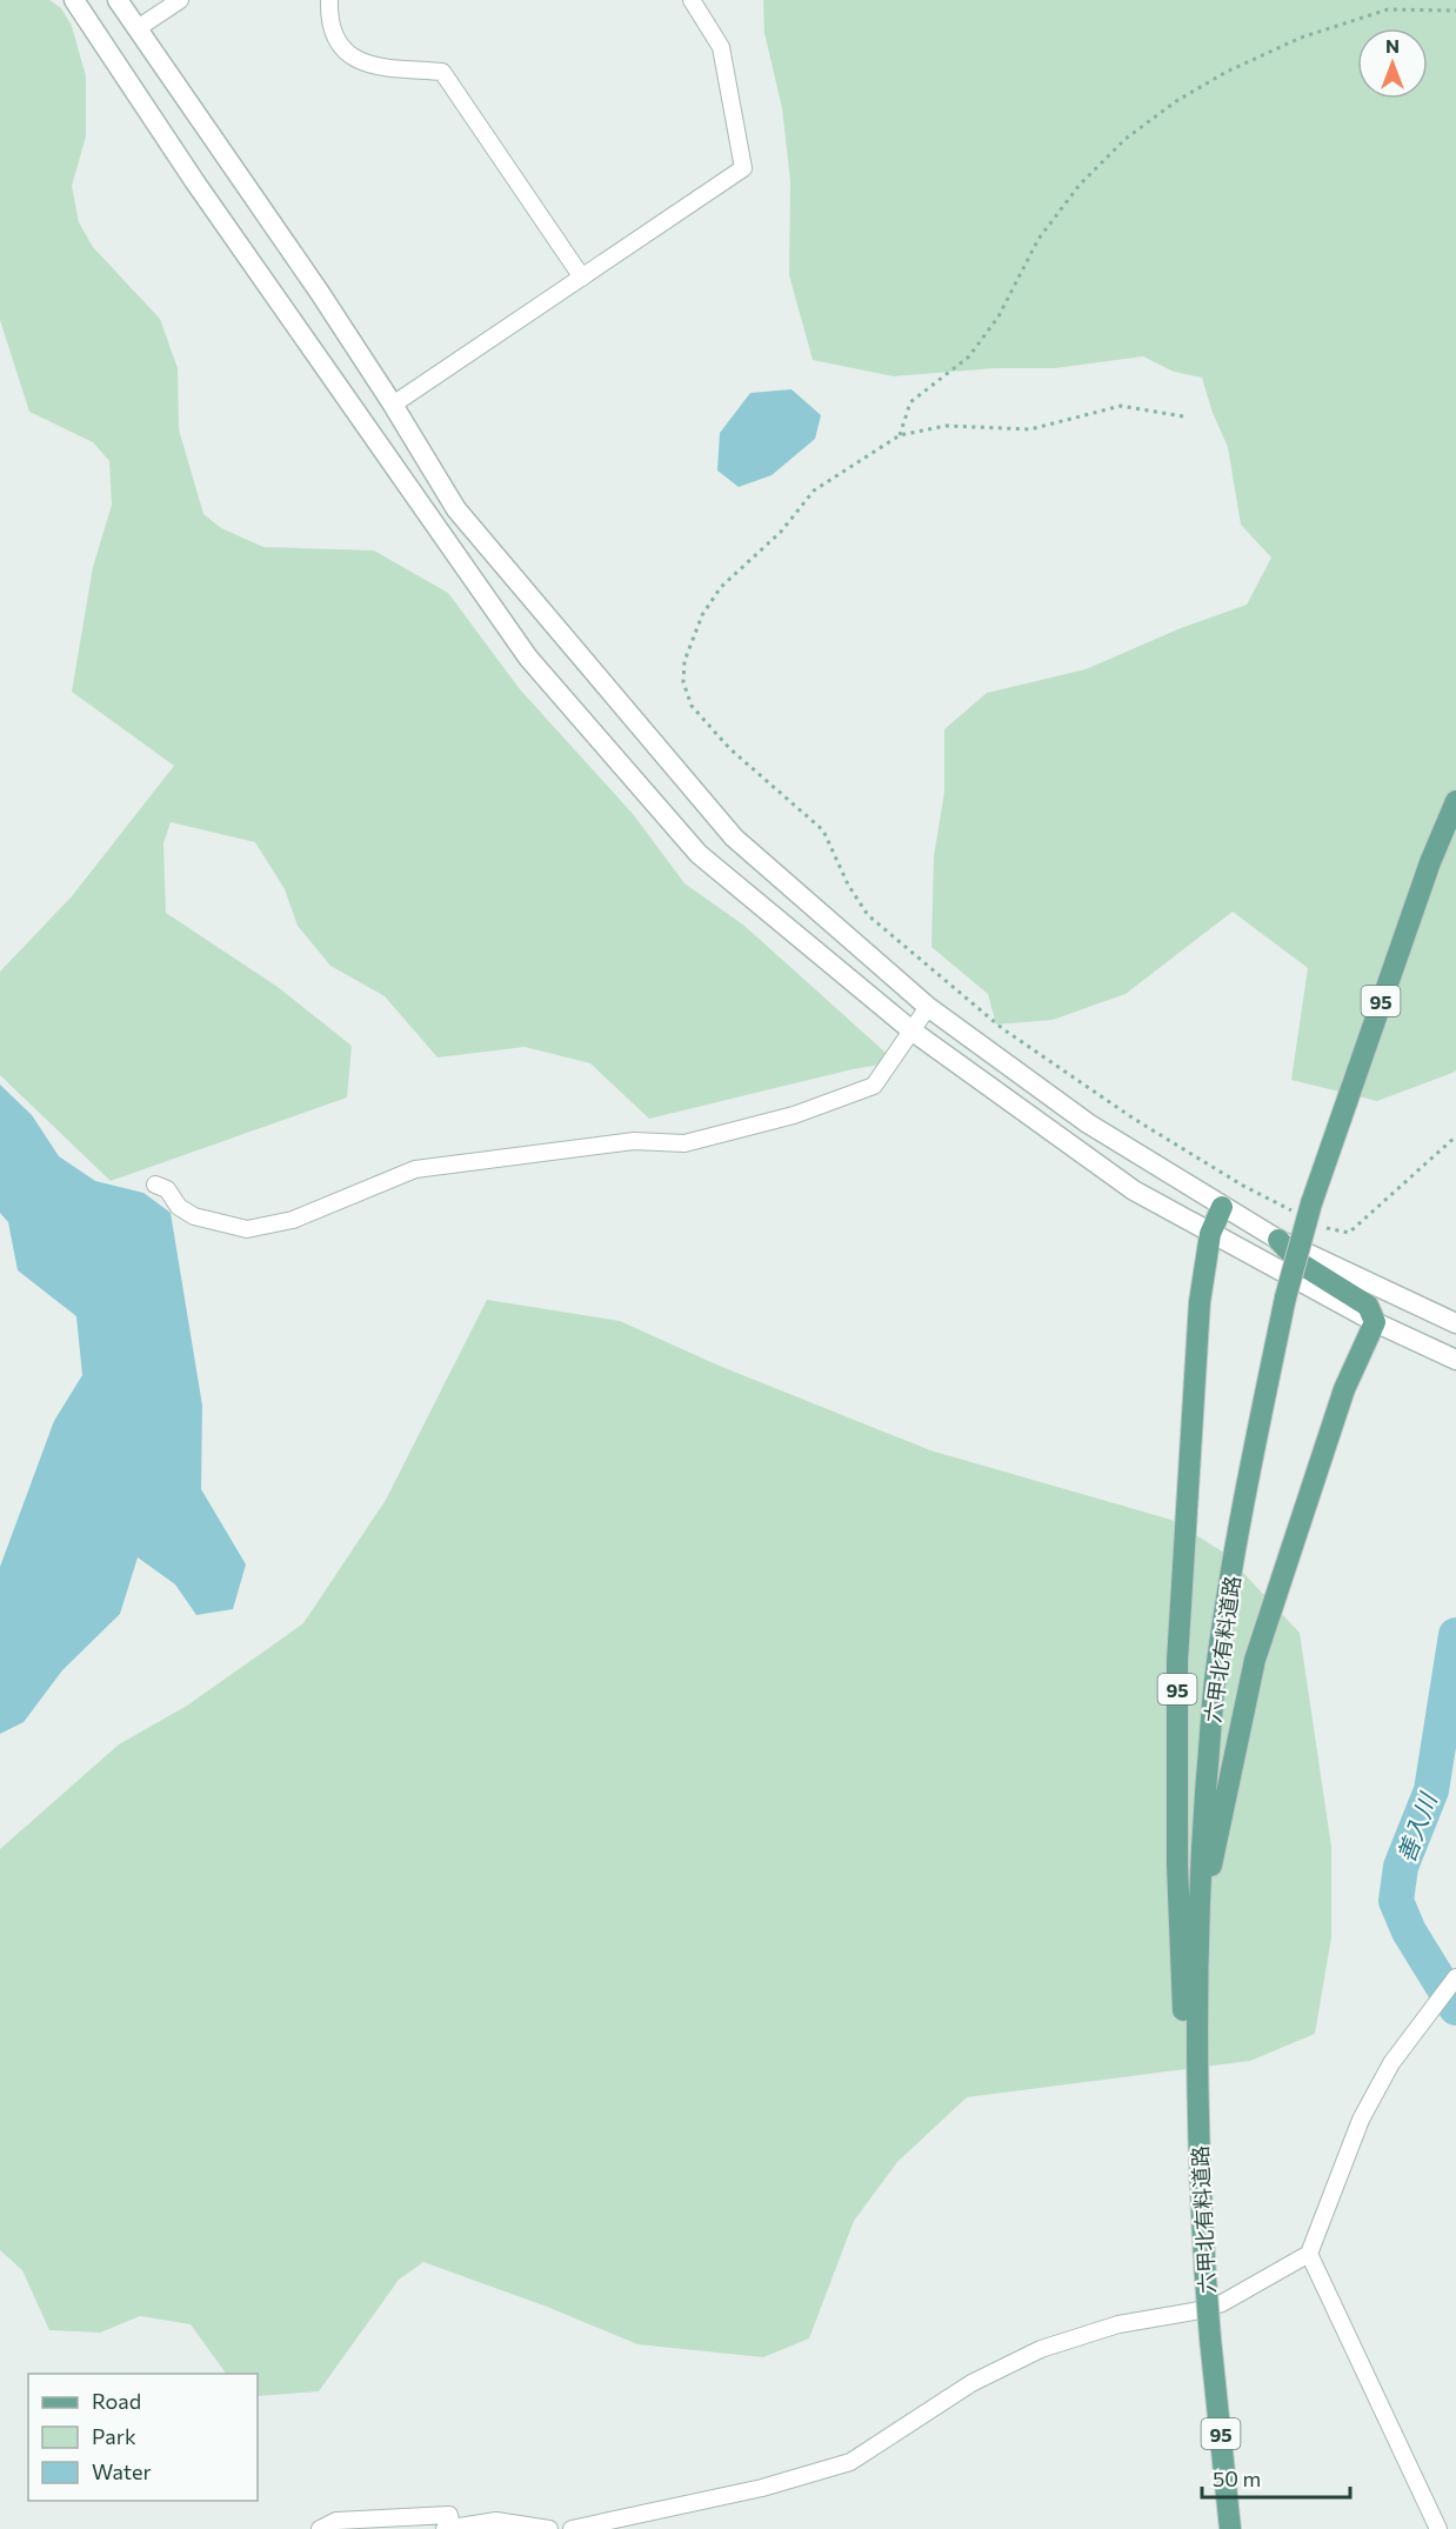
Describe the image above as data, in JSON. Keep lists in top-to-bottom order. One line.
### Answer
{"streets":{"main road":["95","六甲北有料道路"]},"crossings":[["95","六甲北有料道路"]],"water":["善入川"],"legend":["Road","Park","Water"],"scale_bar":"50 m","north":"top"}
